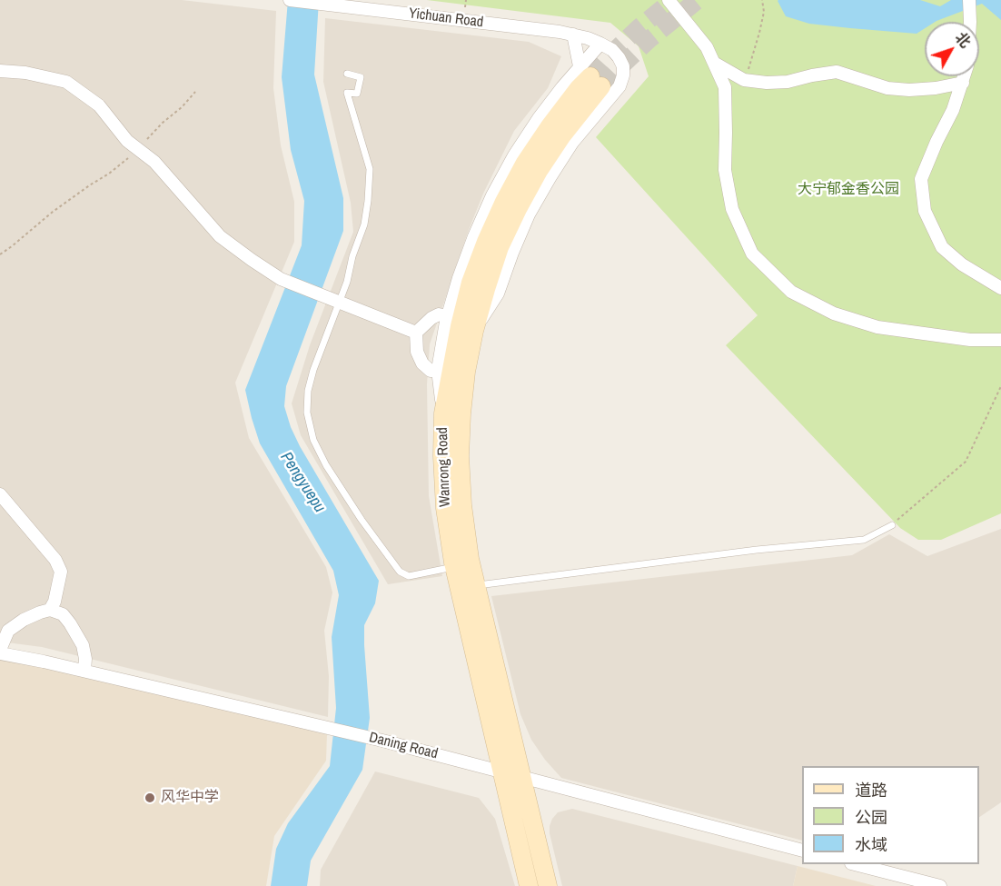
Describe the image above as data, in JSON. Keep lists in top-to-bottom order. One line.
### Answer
{"streets":{"main road":["Wanrong Road"],"street":["Yichuan Road","Daning Road"]},"crossings":[["Wanrong Road","Daning Road"]],"water":["Pengyuepu"],"parks":["大宁郁金香公园"],"places":["风华中学"],"legend":["道路","公园","水域"],"north":"top right"}
